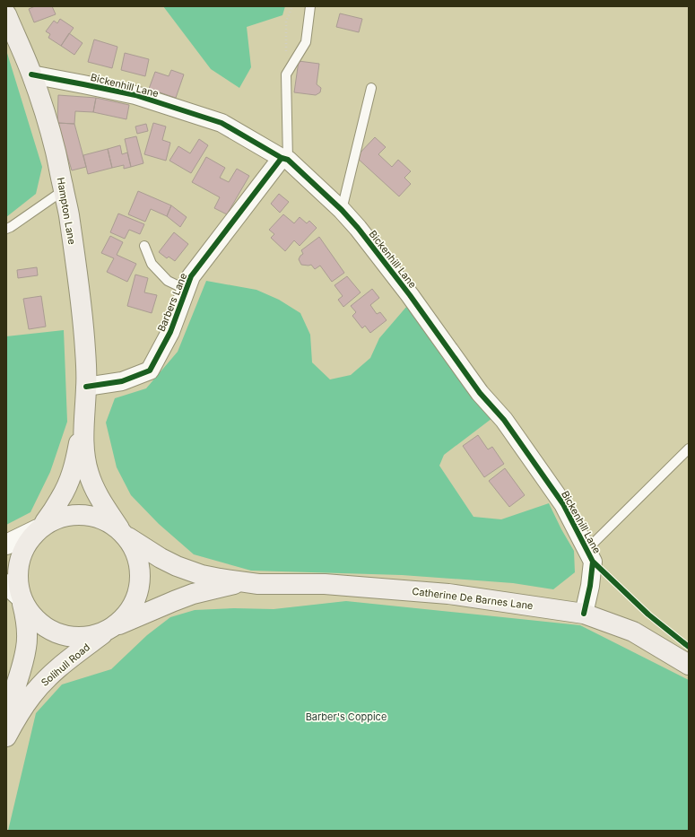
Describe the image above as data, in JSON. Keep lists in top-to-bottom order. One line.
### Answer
{"streets":{"main road":["Hampton Lane","Catherine De Barnes Lane","Solihull Road"],"street":["Bickenhill Lane","Barbers Lane"]},"crossings":[["Bickenhill Lane","Hampton Lane"],["Bickenhill Lane","Barbers Lane"],["Bickenhill Lane","Catherine De Barnes Lane"],["Hampton Lane","Barbers Lane"],["Hampton Lane","Catherine De Barnes Lane"],["Hampton Lane","Solihull Road"],["Catherine De Barnes Lane","Solihull Road"]],"parks":["Barber's Coppice"]}
